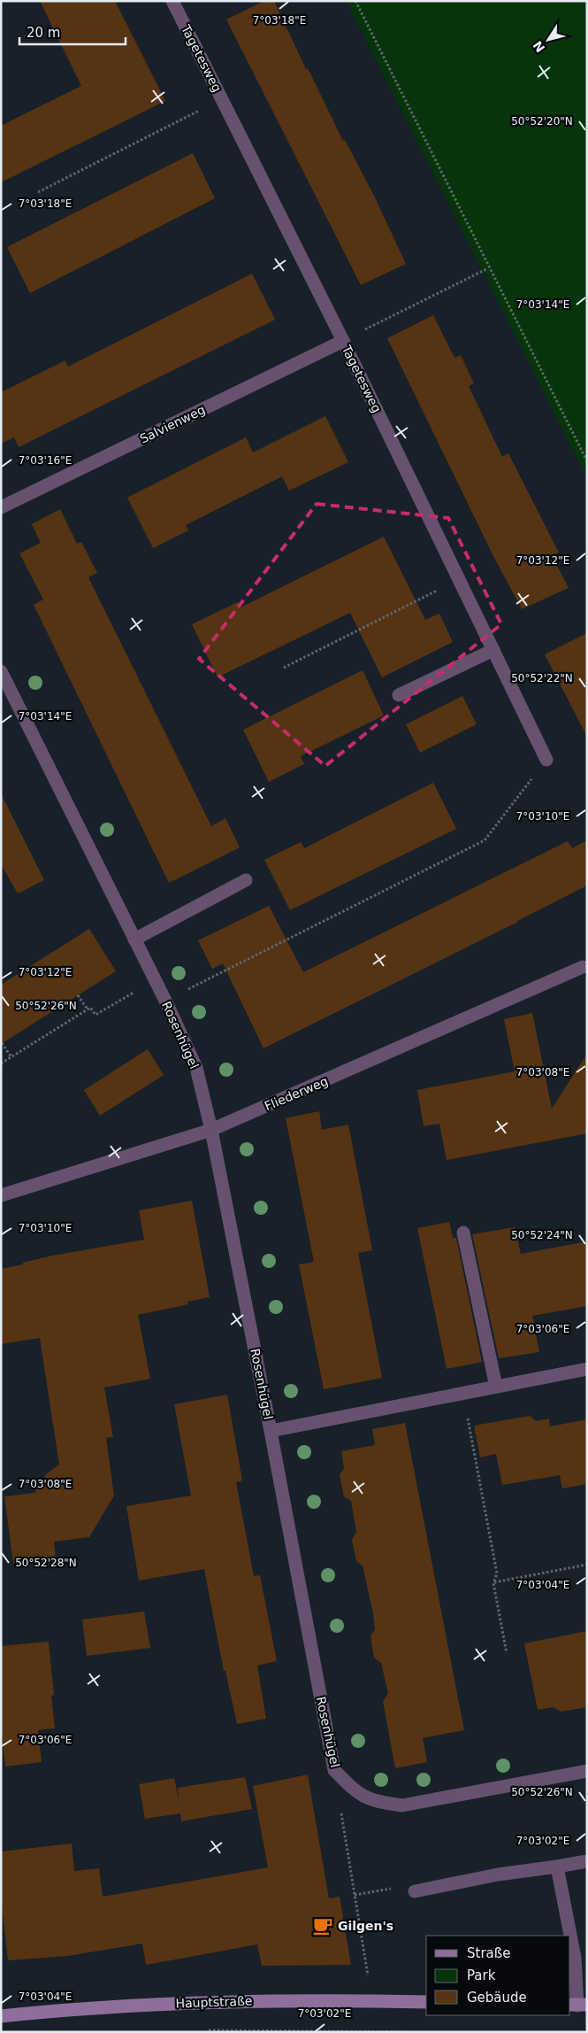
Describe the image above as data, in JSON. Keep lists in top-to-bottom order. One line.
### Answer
{"streets":{"main road":["Hauptstraße"],"street":["Tagetesweg","Salvienweg","Rosenhügel","Fliederweg"]},"crossings":[["Tagetesweg","Salvienweg"],["Rosenhügel","Fliederweg"]],"places":{"cafe":["Gilgen's"]},"legend":["Straße","Park","Gebäude"],"scale_bar":"20 m","north":"bottom left","coordinates":["7°03'18\"E","50°52'20\"N","7°03'14\"E","7°03'16\"E","7°03'12\"E","50°52'22\"N","7°03'10\"E","50°52'26\"N","7°03'08\"E","50°52'24\"N","7°03'06\"E","50°52'28\"N","7°03'04\"E","7°03'02\"E"]}
